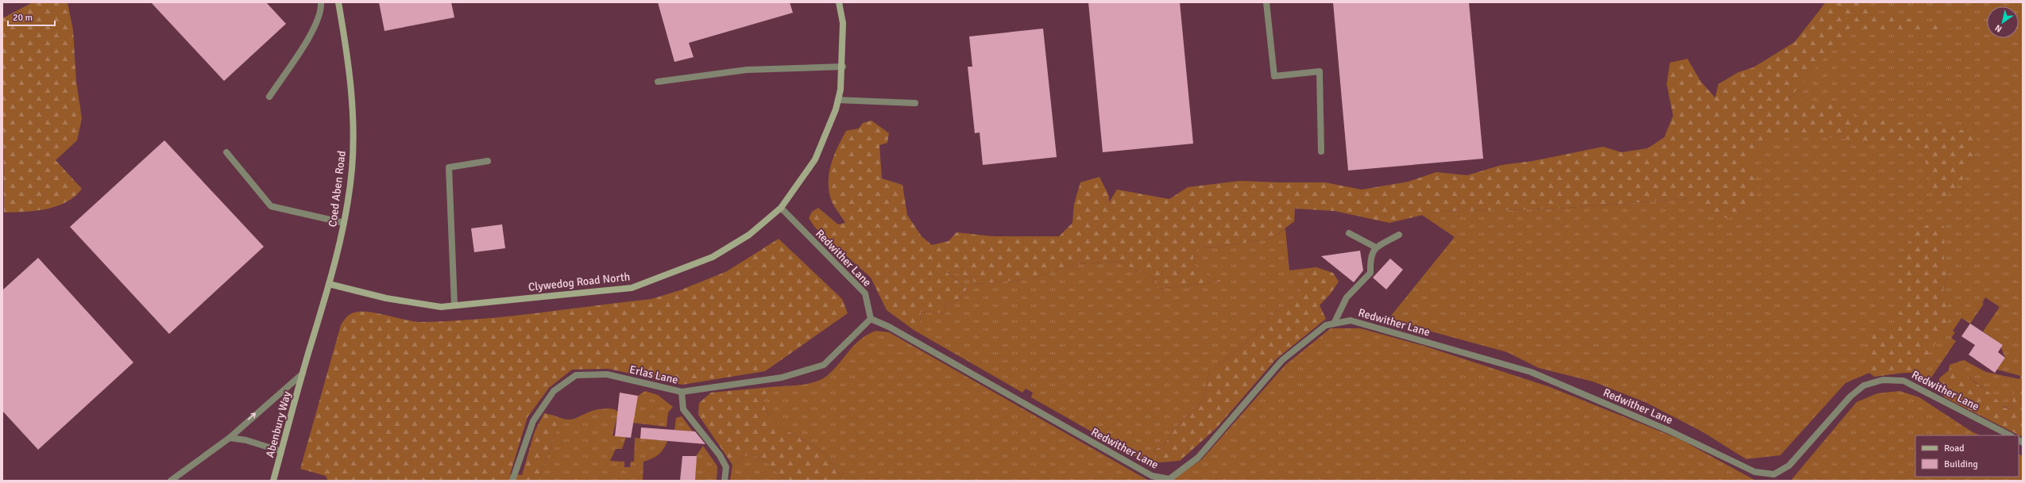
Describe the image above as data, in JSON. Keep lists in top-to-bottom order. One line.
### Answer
{"streets":{"street":["Coed Aben Road","Redwither Lane","Clywedog Road North","Erlas Lane","Abenbury Way"]},"crossings":[["Coed Aben Road","Clywedog Road North"],["Coed Aben Road","Abenbury Way"],["Redwither Lane","Clywedog Road North"],["Redwither Lane","Erlas Lane"]],"legend":["Road","Building"],"scale_bar":"20 m","north":"bottom left"}
